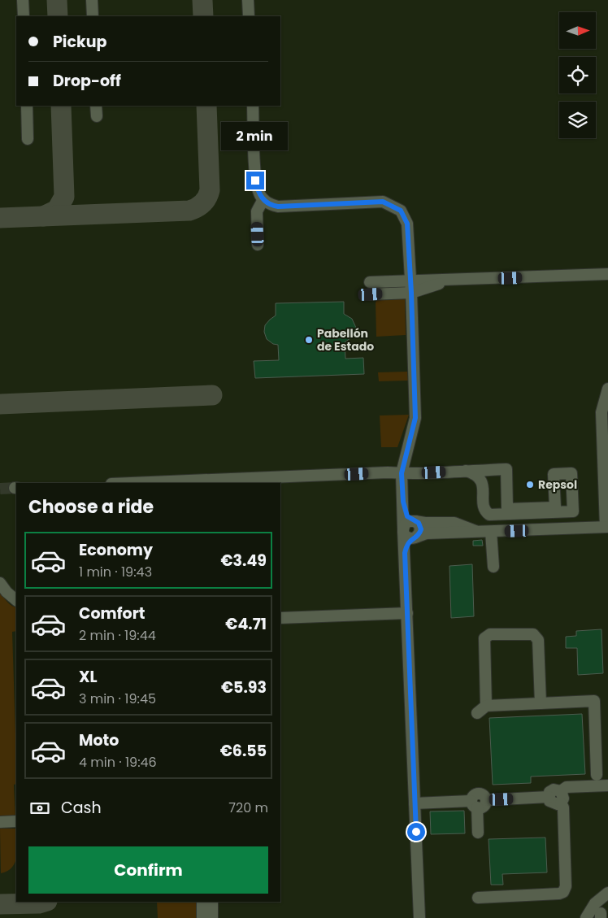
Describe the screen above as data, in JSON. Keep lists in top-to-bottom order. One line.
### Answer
{"places":["Pabellón de Estado","Repsol"],"north":"right","page":{"banner":["Pickup","Drop-off"],"bubble":"2 min","heading":"Choose a ride","list":[{"name":"Economy","note":"1 min · 19:43","value":"€3.49"},{"name":"Comfort","note":"2 min · 19:44","value":"€4.71"},{"name":"XL","note":"3 min · 19:45","value":"€5.93"},{"name":"Moto","note":"4 min · 19:46","value":"€6.55"}],"pay":["Cash","720 m"],"buttons":"Confirm"}}
